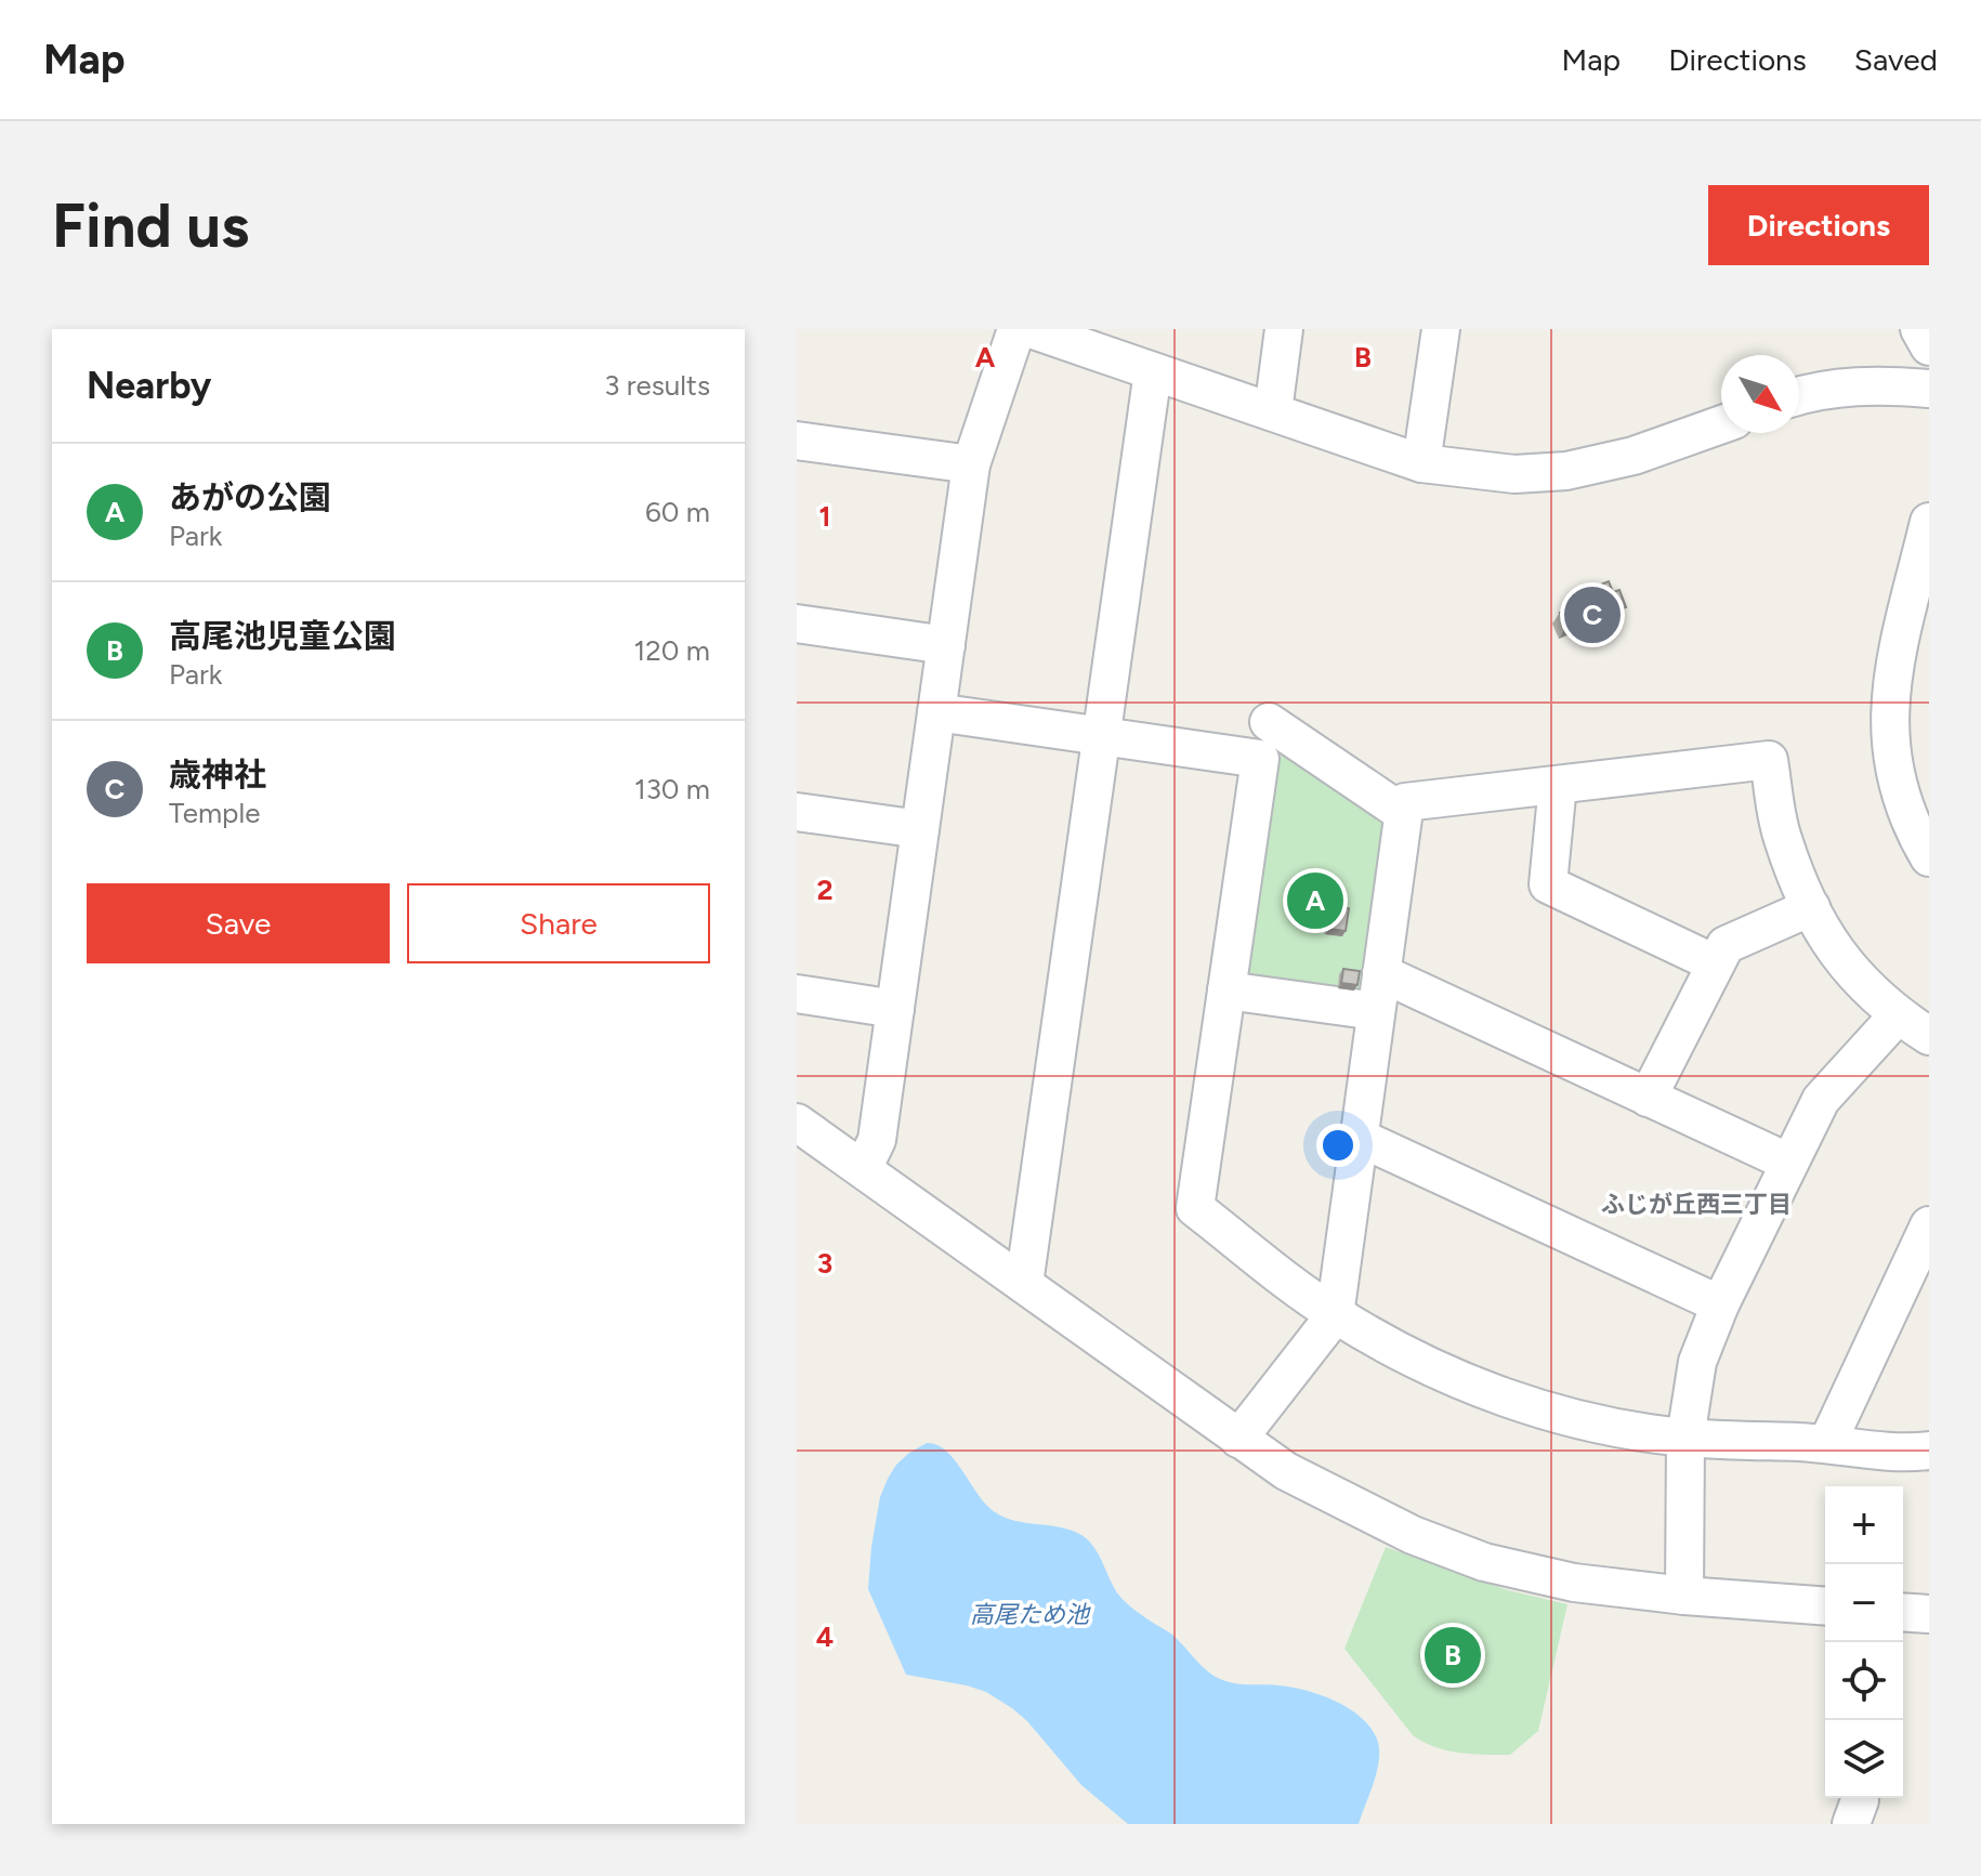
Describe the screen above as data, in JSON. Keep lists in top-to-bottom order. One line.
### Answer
{"districts":["ふじが丘西三丁目"],"water":["高尾ため池"],"north":"bottom right","page":{"header":"Map","nav":["Map","Directions","Saved"],"buttons":["Directions",["Save","Share"]],"title":"Find us","heading":["Nearby","3 results"],"list":[{"mark":"A","name":"あがの公園","note":"Park","value":"60 m"},{"mark":"B","name":"高尾池児童公園","note":"Park","value":"120 m"},{"mark":"C","name":"歳神社","note":"Temple","value":"130 m"}],"pins":["C","A","B"],"map_buttons":["+","−"]},"grid":{"columns":["A","B"],"rows":["1","2","3","4"]}}
